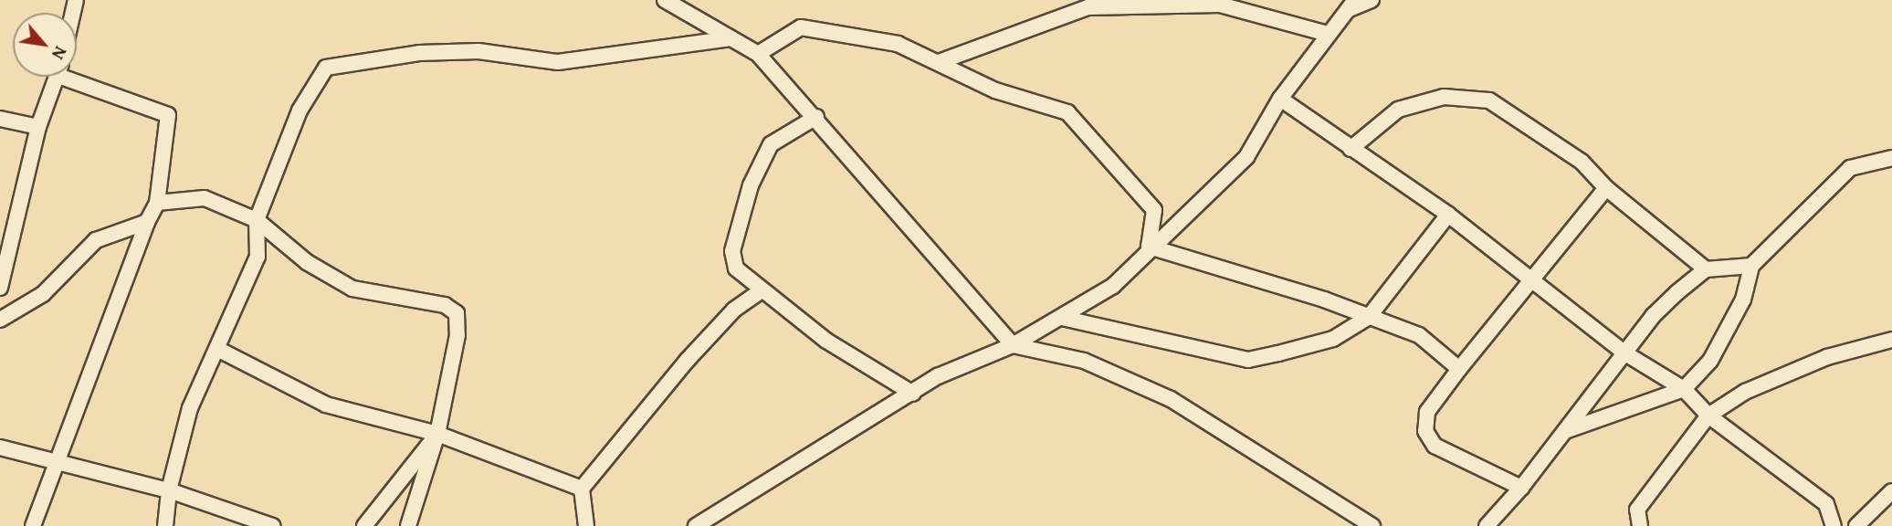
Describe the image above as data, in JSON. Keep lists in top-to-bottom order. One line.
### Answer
{"north":"bottom right"}
